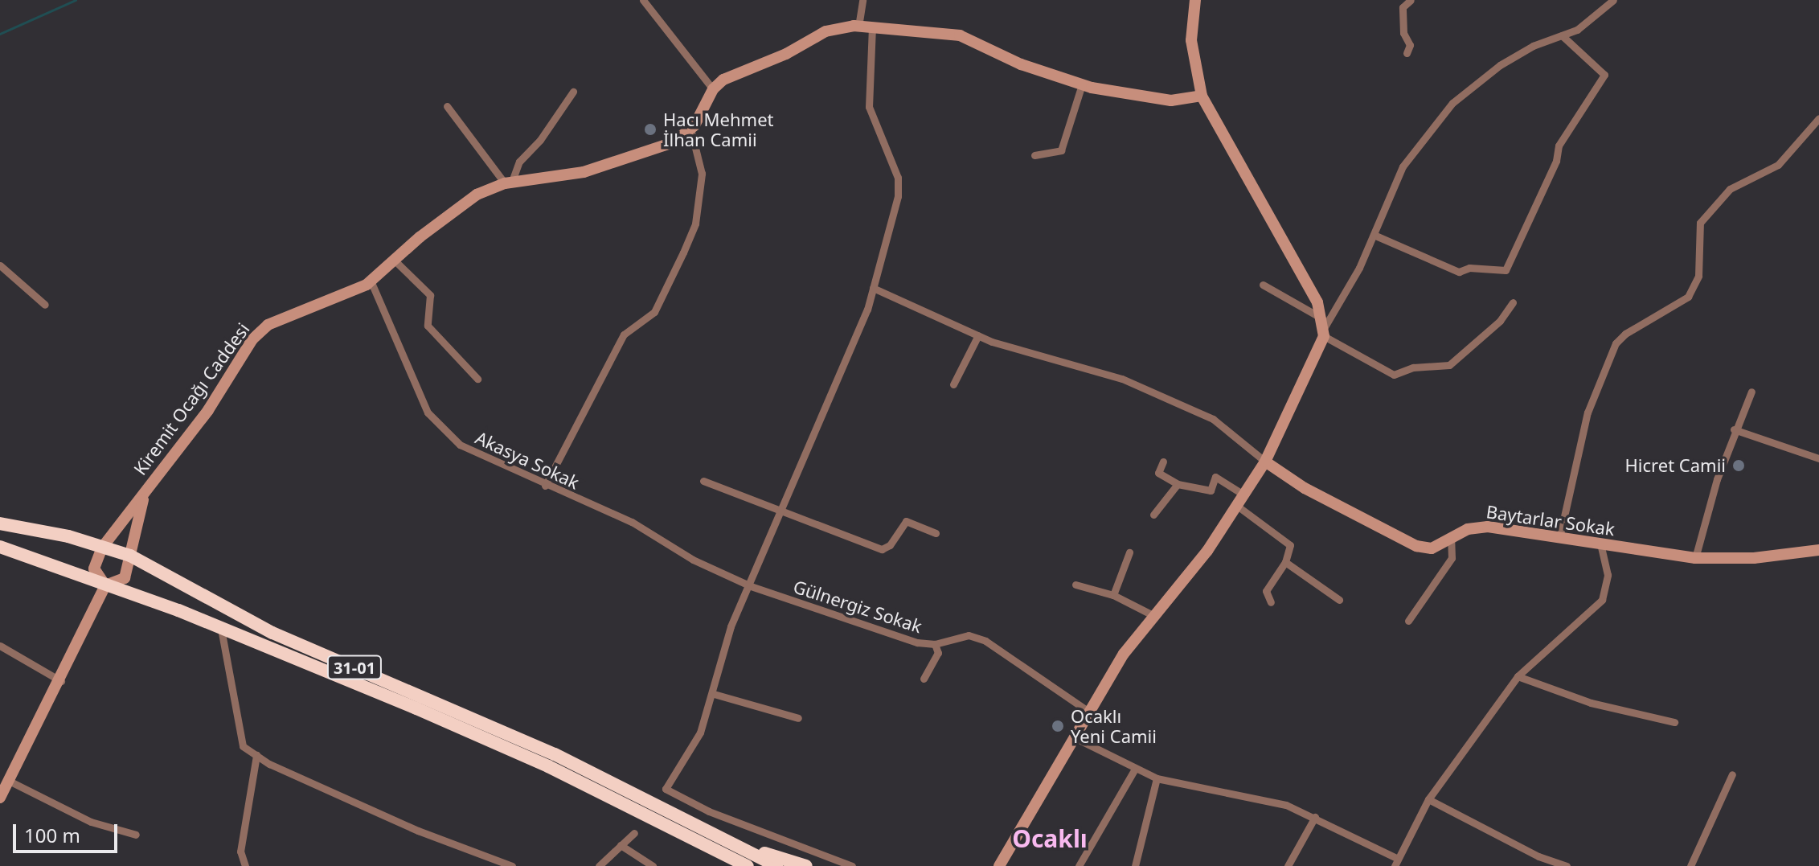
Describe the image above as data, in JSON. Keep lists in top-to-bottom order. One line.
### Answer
{"streets":{"highway":["31-01"],"street":["Kiremit Ocağı Caddesi","Akasya Sokak","Baytarlar Sokak","Gülnergiz Sokak"]},"crossings":[["Kiremit Ocağı Caddesi","Akasya Sokak"],["Kiremit Ocağı Caddesi","31-01"],["Akasya Sokak","Gülnergiz Sokak"]],"districts":["Ocaklı"],"places":["Hacı Mehmet İlhan Camii","Hicret Camii","Ocaklı Yeni Camii"],"scale_bar":"100 m"}
